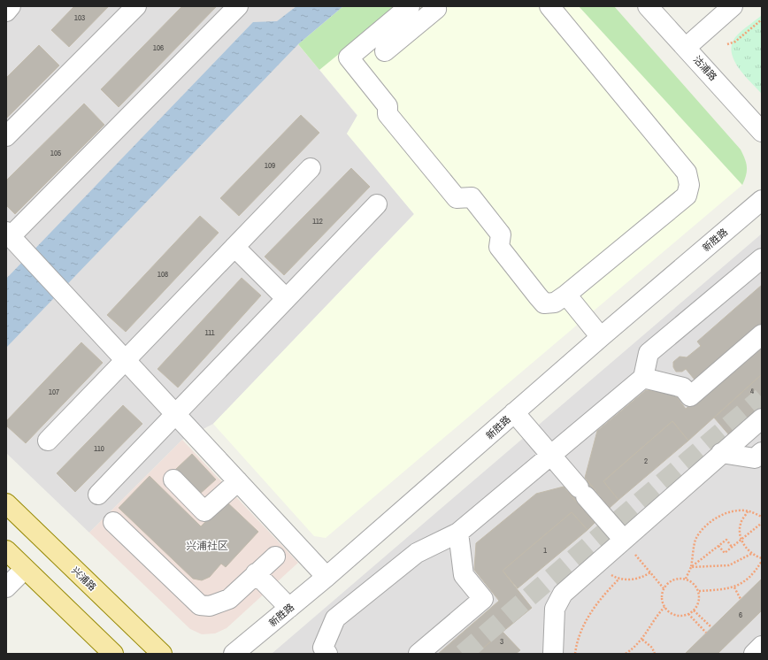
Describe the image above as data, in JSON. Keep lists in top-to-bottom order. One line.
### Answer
{"streets":{"main road":["兴浦路"],"street":["沽浦路","新胜路"]},"districts":["兴浦社区"],"house_numbers":["103","106","105","109","112","108","111","4","107","110","2","1","6","3"]}
